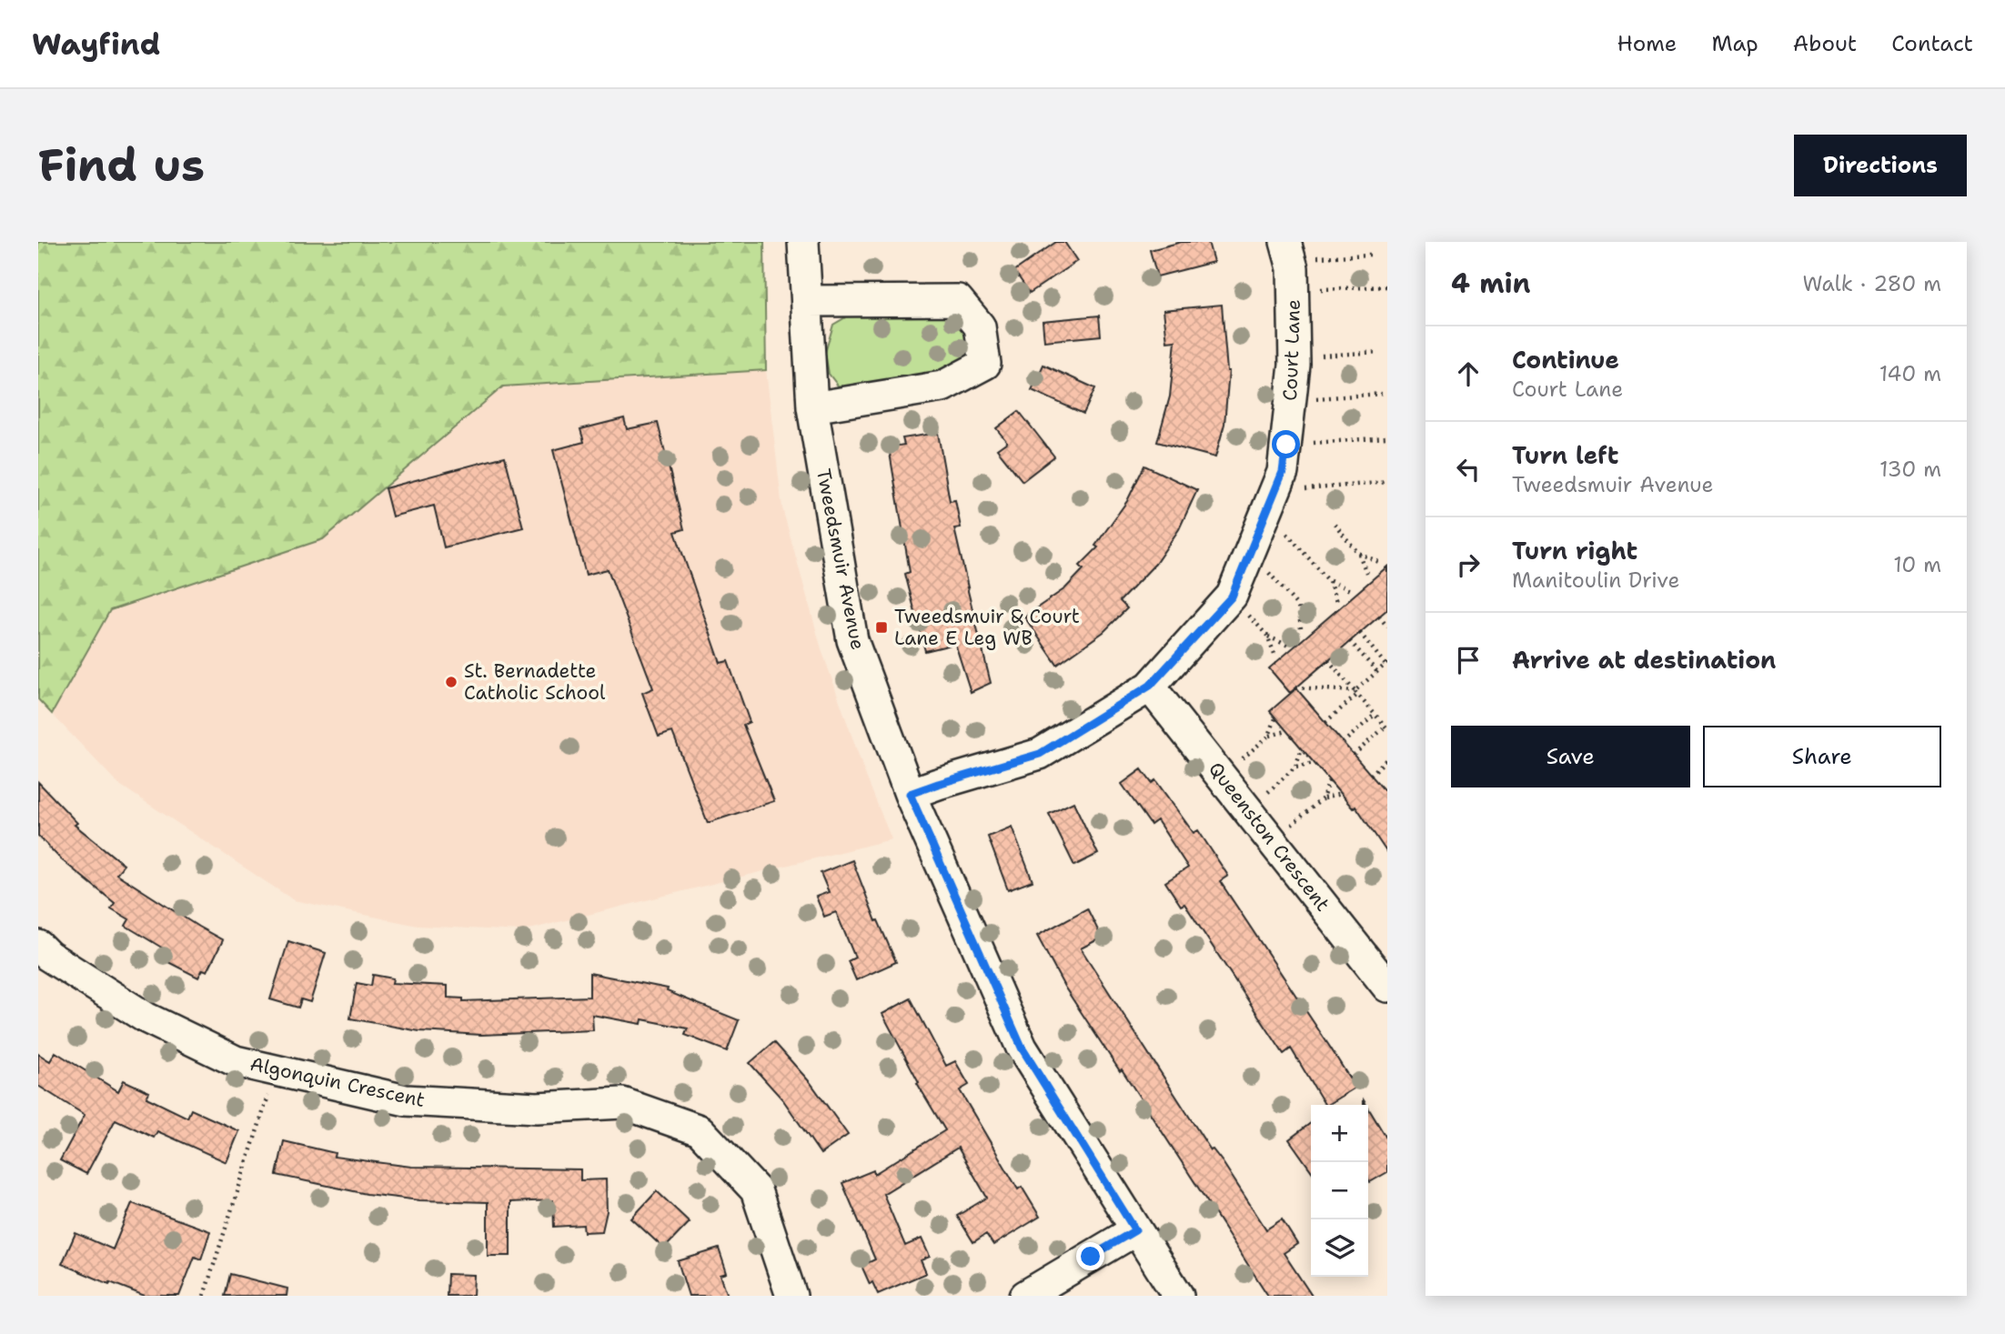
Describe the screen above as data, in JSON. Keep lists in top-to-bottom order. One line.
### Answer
{"streets":{"street":["Court Lane","Tweedsmuir Avenue","Queenston Crescent","Algonquin Crescent"]},"crossings":[["Court Lane","Tweedsmuir Avenue"],["Court Lane","Queenston Crescent"]],"places":{"transit":["Tweedsmuir & Court Lane E Leg WB"],"other":["St. Bernadette Catholic School"]},"page":{"header":"Wayfind","nav":["Home","Map","About","Contact"],"buttons":["Directions",["Save","Share"]],"title":"Find us","heading":["4 min","Walk · 280 m"],"list":[["Continue","Court Lane","140 m"],["Turn left","Tweedsmuir Avenue","130 m"],["Turn right","Manitoulin Drive","10 m"],"Arrive at destination"],"map_buttons":["+","−"]}}
